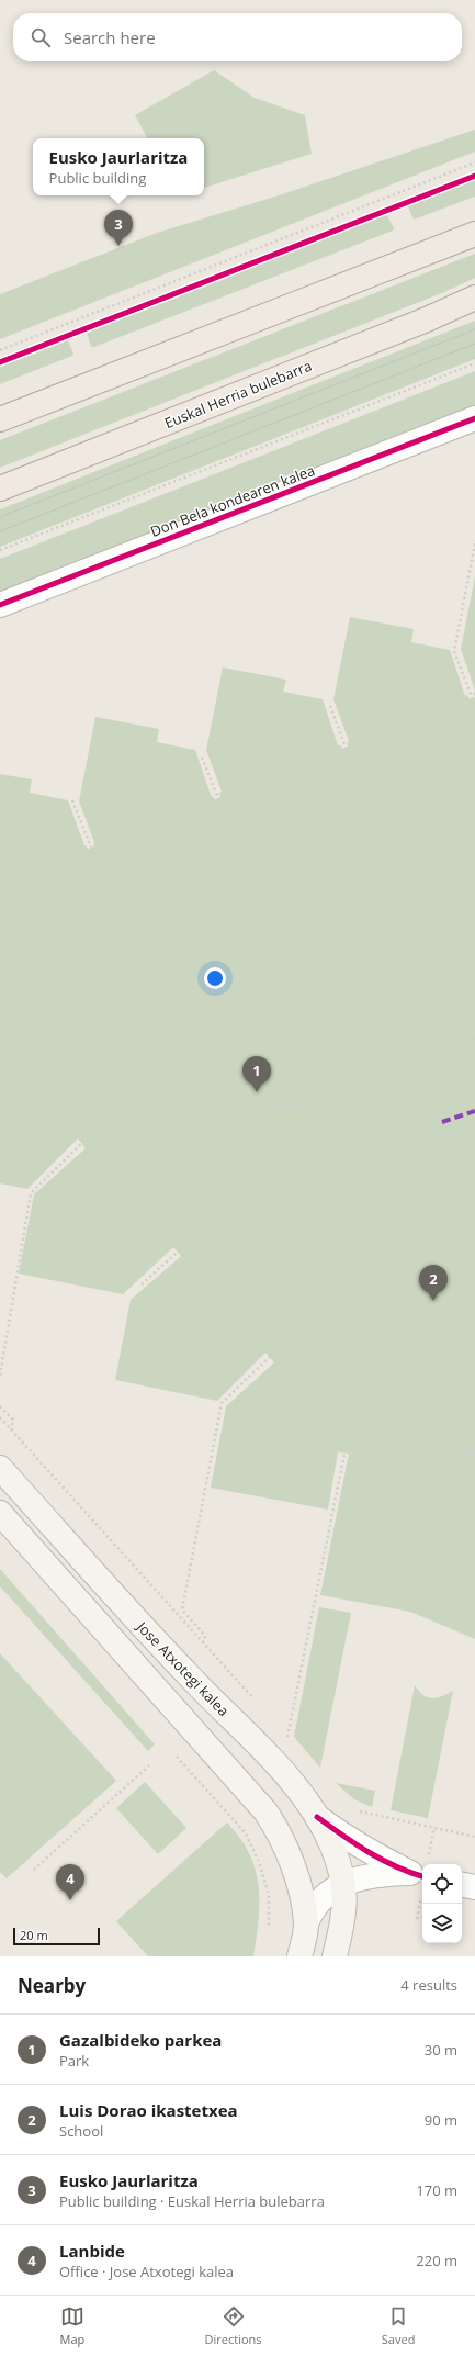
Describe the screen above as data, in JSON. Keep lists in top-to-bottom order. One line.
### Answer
{"streets":{"main road":["Euskal Herria bulebarra","Jose Atxotegi kalea"],"street":["Don Bela kondearen kalea"]},"scale_bar":"20 m","page":{"search":"Search here","popup":["Eusko Jaurlaritza","Public building"],"pins":["3","1","2","4"],"scale":"20 m","heading":["Nearby","4 results"],"list":[{"mark":"1","name":"Gazalbideko parkea","note":"Park","value":"30 m"},{"mark":"2","name":"Luis Dorao ikastetxea","note":"School","value":"90 m"},{"mark":"3","name":"Eusko Jaurlaritza","note":"Public building · Euskal Herria bulebarra","value":"170 m"},{"mark":"4","name":"Lanbide","note":"Office · Jose Atxotegi kalea","value":"220 m"}],"nav":["Map","Directions","Saved"]}}
